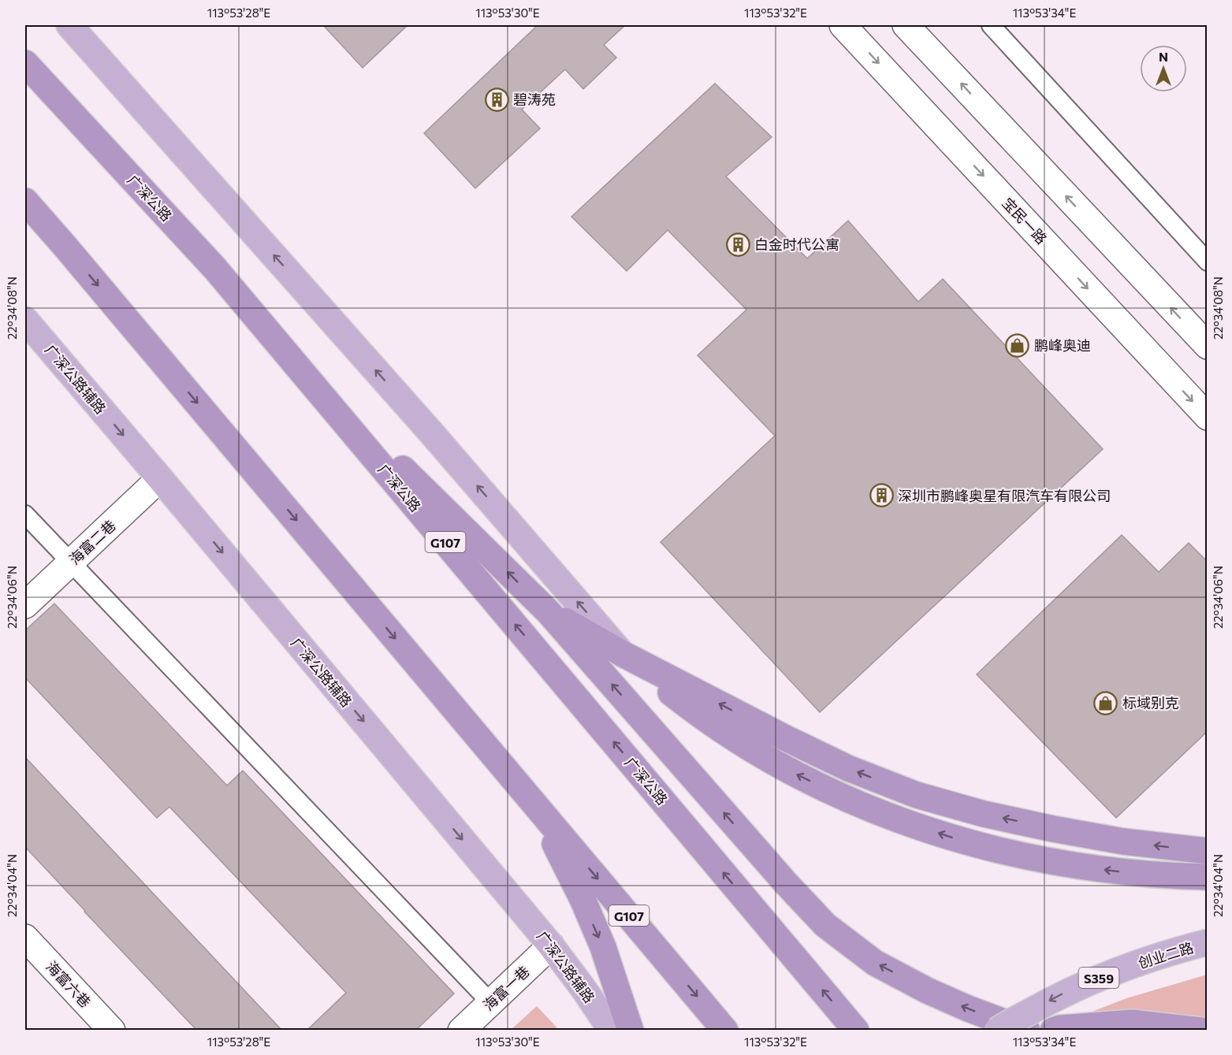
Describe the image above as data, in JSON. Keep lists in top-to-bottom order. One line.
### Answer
{"streets":{"highway":["广深公路","G107"],"main road":["宝民一路","广深公路辅路","海富二巷","创业二路","S359","海富六巷","海富一巷"]},"crossings":[["广深公路辅路","海富二巷"],["广深公路辅路","海富一巷"]],"one_way":["广深公路辅路","创业二路"],"places":{"building":["碧涛苑","白金时代公寓","深圳市鹏峰奥星有限汽车有限公司"],"shop":["鹏峰奥迪","标域别克"]},"north":"top","coordinates":["113°53'28\"E","113°53'30\"E","113°53'32\"E","113°53'34\"E","22°34'08\"N","22°34'06\"N","22°34'04\"N"]}
